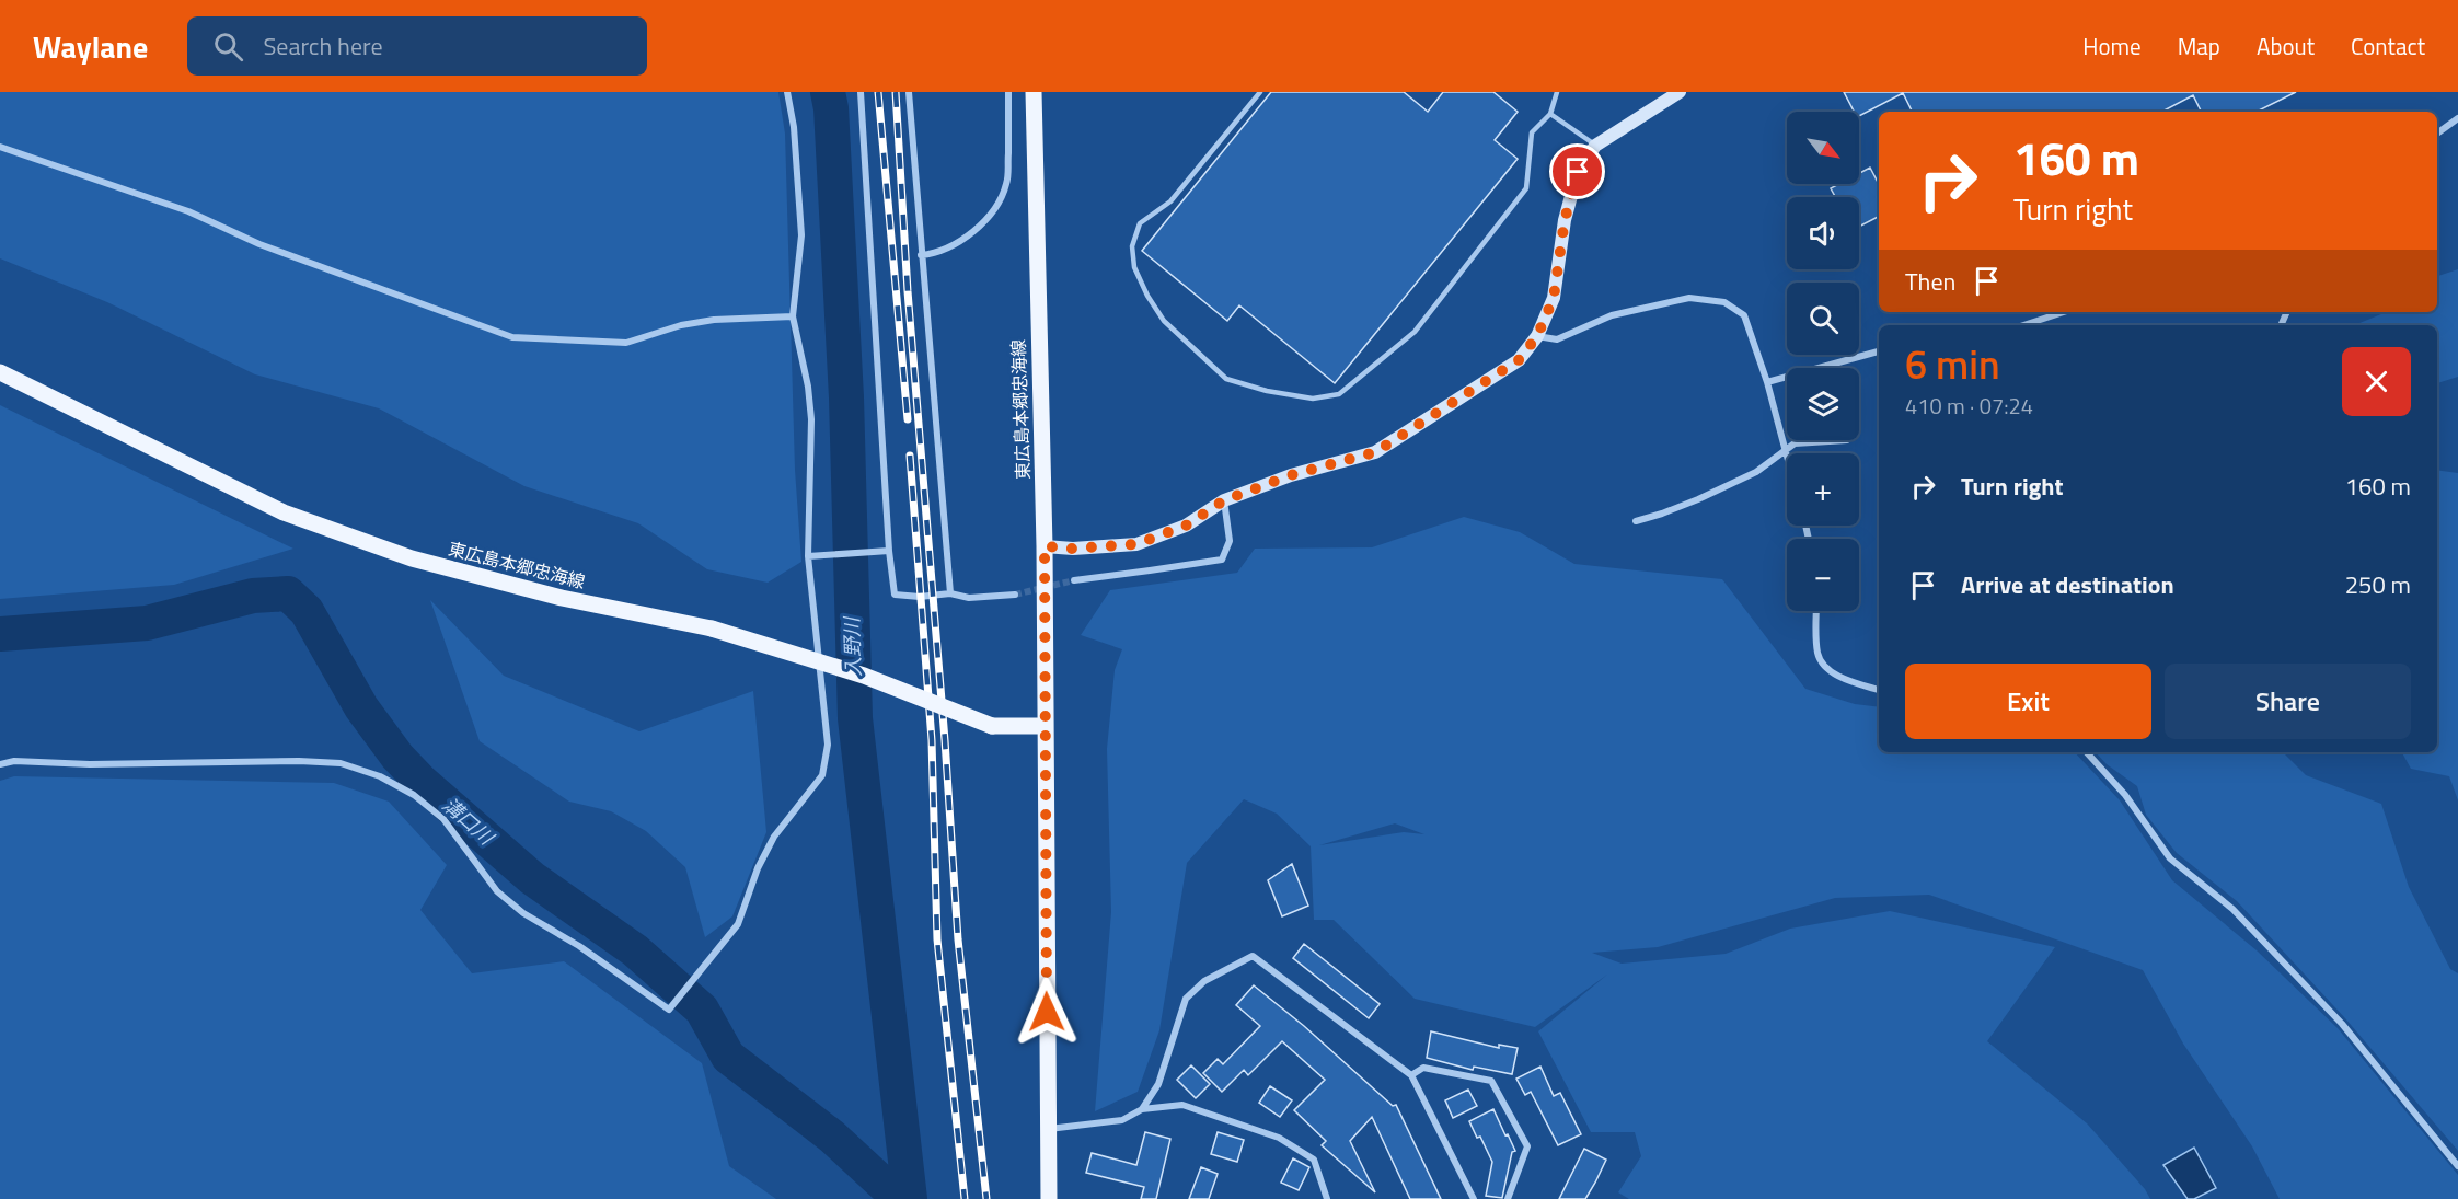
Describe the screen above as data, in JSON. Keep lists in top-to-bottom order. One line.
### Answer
{"streets":{"main road":["東広島本郷忠海線"]},"water":["入野川","溝口川"],"north":"bottom right","page":{"header":"Waylane","search":"Search here","nav":["Home","Map","About","Contact"],"map_buttons":["+","−"],"turn":["160 m","Turn right"],"then":"Then","heading":["6 min","410 m · 07:24"],"list":[{"name":"Turn right","value":"160 m"},{"name":"Arrive at destination","value":"250 m"}],"buttons":["Exit","Share"]}}
